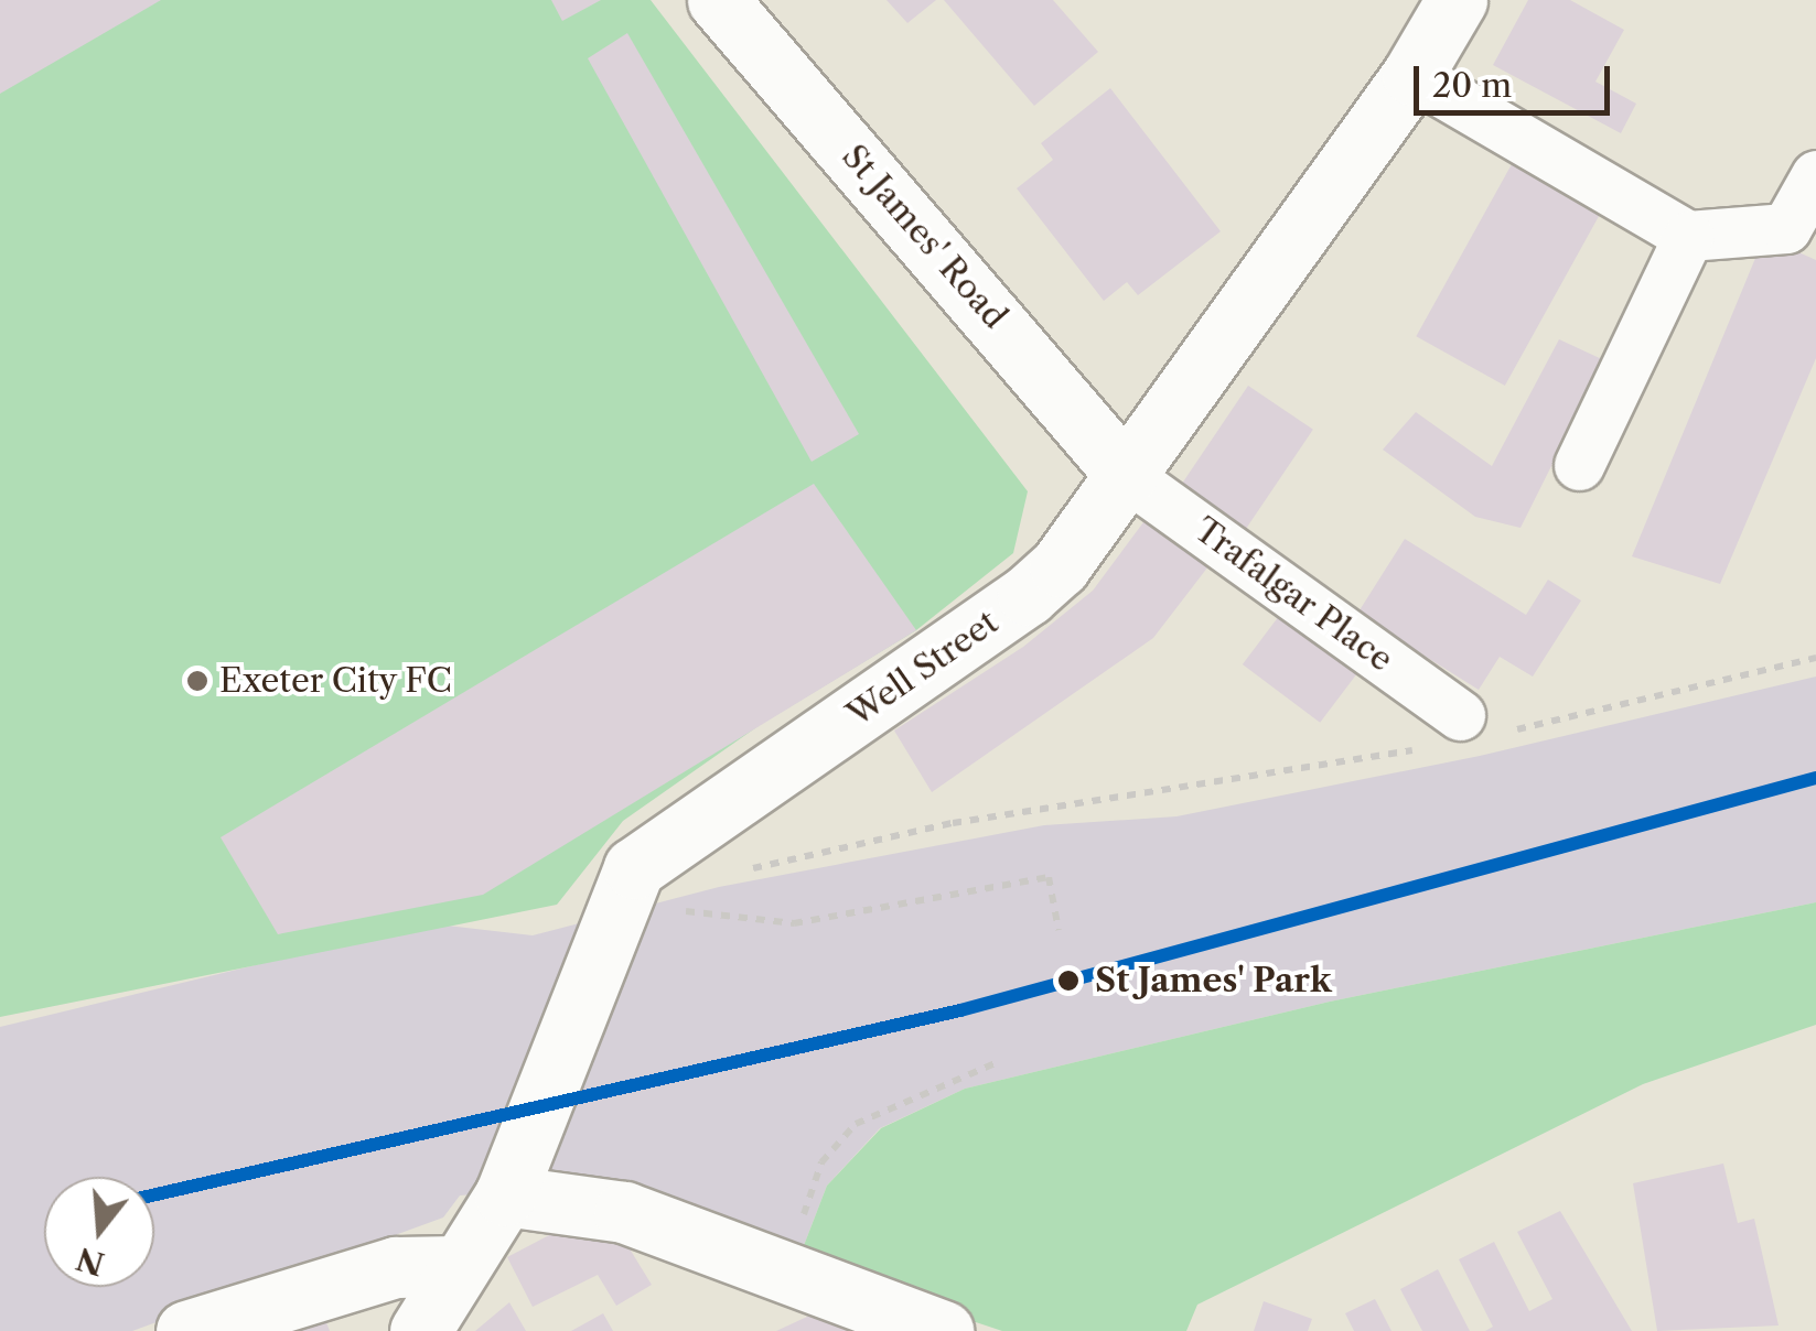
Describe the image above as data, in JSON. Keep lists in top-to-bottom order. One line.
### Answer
{"streets":{"street":["St James' Road","Trafalgar Place","Well Street"]},"crossings":[["St James' Road","Trafalgar Place"],["St James' Road","Well Street"],["Trafalgar Place","Well Street"]],"places":["Exeter City FC","St James' Park"],"scale_bar":"20 m","north":"bottom"}
